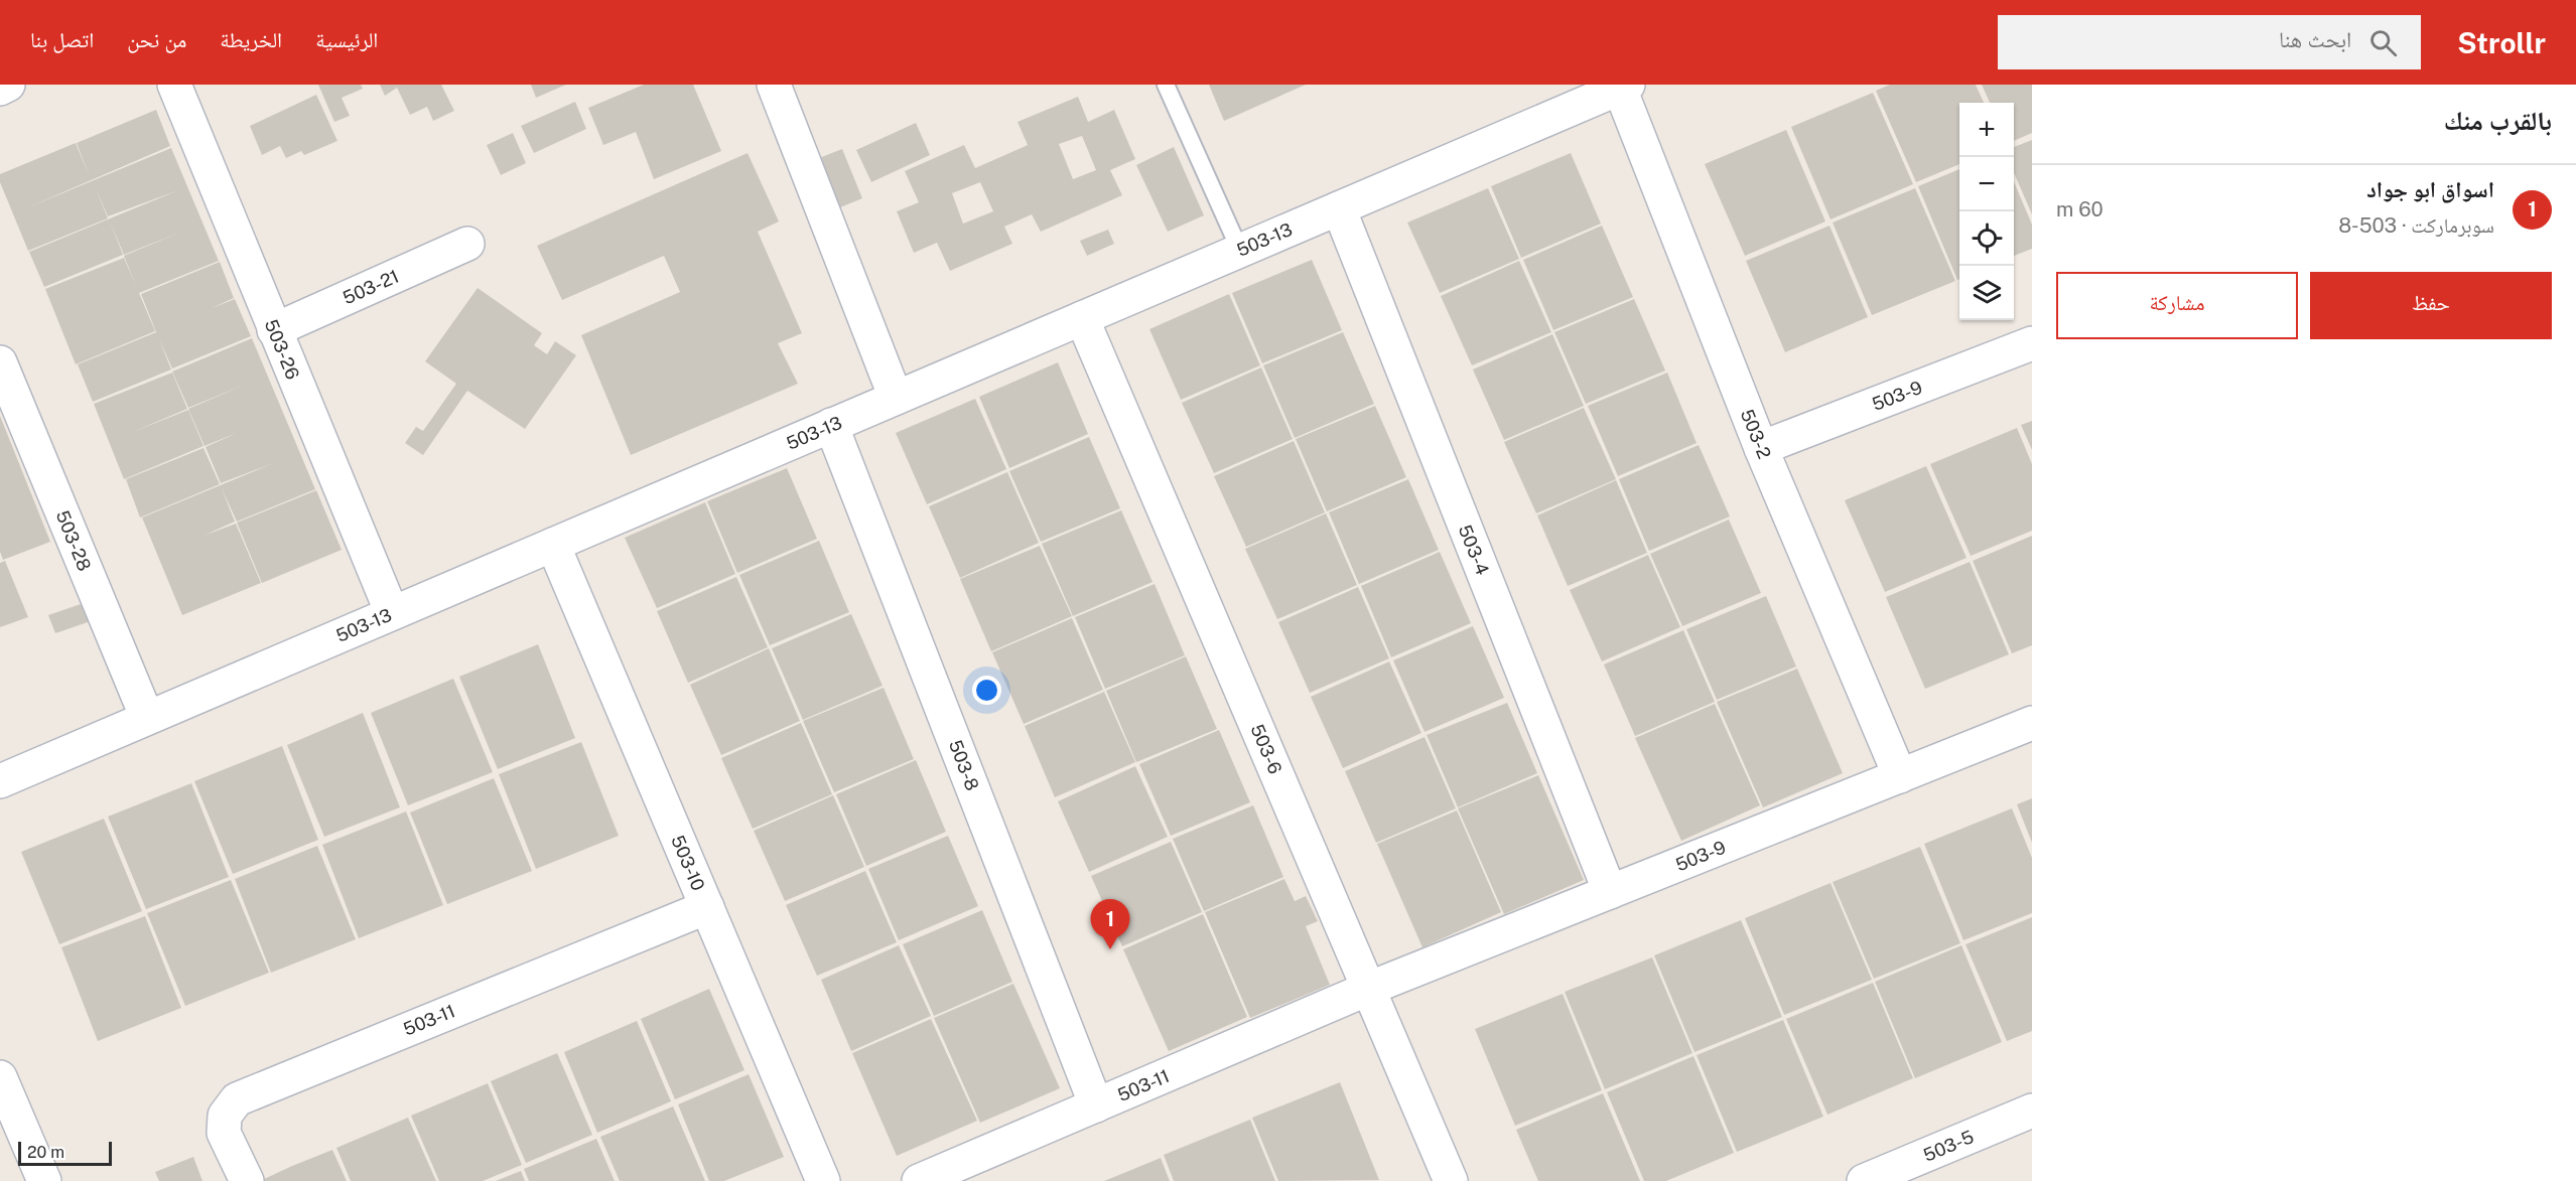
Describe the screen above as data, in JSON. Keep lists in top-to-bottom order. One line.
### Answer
{"streets":{"street":["503-13","503-21","503-26","503-9","503-2","503-28","503-4","503-6","503-8","503-10","503-11","503-5"]},"crossings":[["503-13","503-26"],["503-13","503-2"],["503-13","503-28"],["503-13","503-4"],["503-13","503-6"],["503-13","503-8"],["503-13","503-10"],["503-21","503-26"],["503-9","503-2"],["503-9","503-4"],["503-9","503-6"],["503-9","503-11"],["503-6","503-11"],["503-8","503-11"],["503-10","503-11"]],"scale_bar":"20 m","page":{"header":"Strollr","search":"ابحث هنا","nav":["الرئيسية","الخريطة","من نحن","اتصل بنا"],"heading":"بالقرب منك","map_buttons":["+","−"],"list":[{"mark":"1","name":"اسواق ابو جواد","note":"سوبرماركت · 503-8","value":"60 m"}],"buttons":["حفظ","مشاركة"],"pins":"1","scale":"20 m"}}
